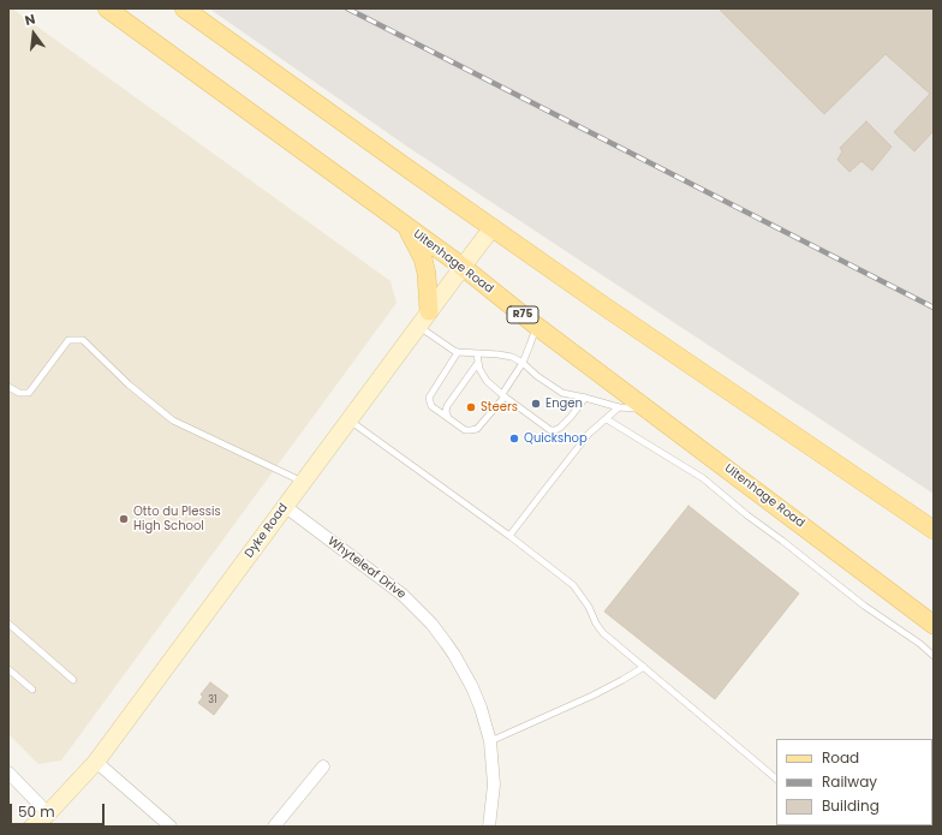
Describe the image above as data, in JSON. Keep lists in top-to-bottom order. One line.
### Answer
{"streets":{"main road":["Uitenhage Road","R75"],"street":["Dyke Road","Whyteleaf Drive"]},"crossings":[["Uitenhage Road","Dyke Road"],["Dyke Road","Whyteleaf Drive"]],"places":["Engen","Steers","Quickshop","Otto du Plessis High School"],"house_numbers":["31"],"legend":["Road","Railway","Building"],"scale_bar":"50 m","north":"top"}
